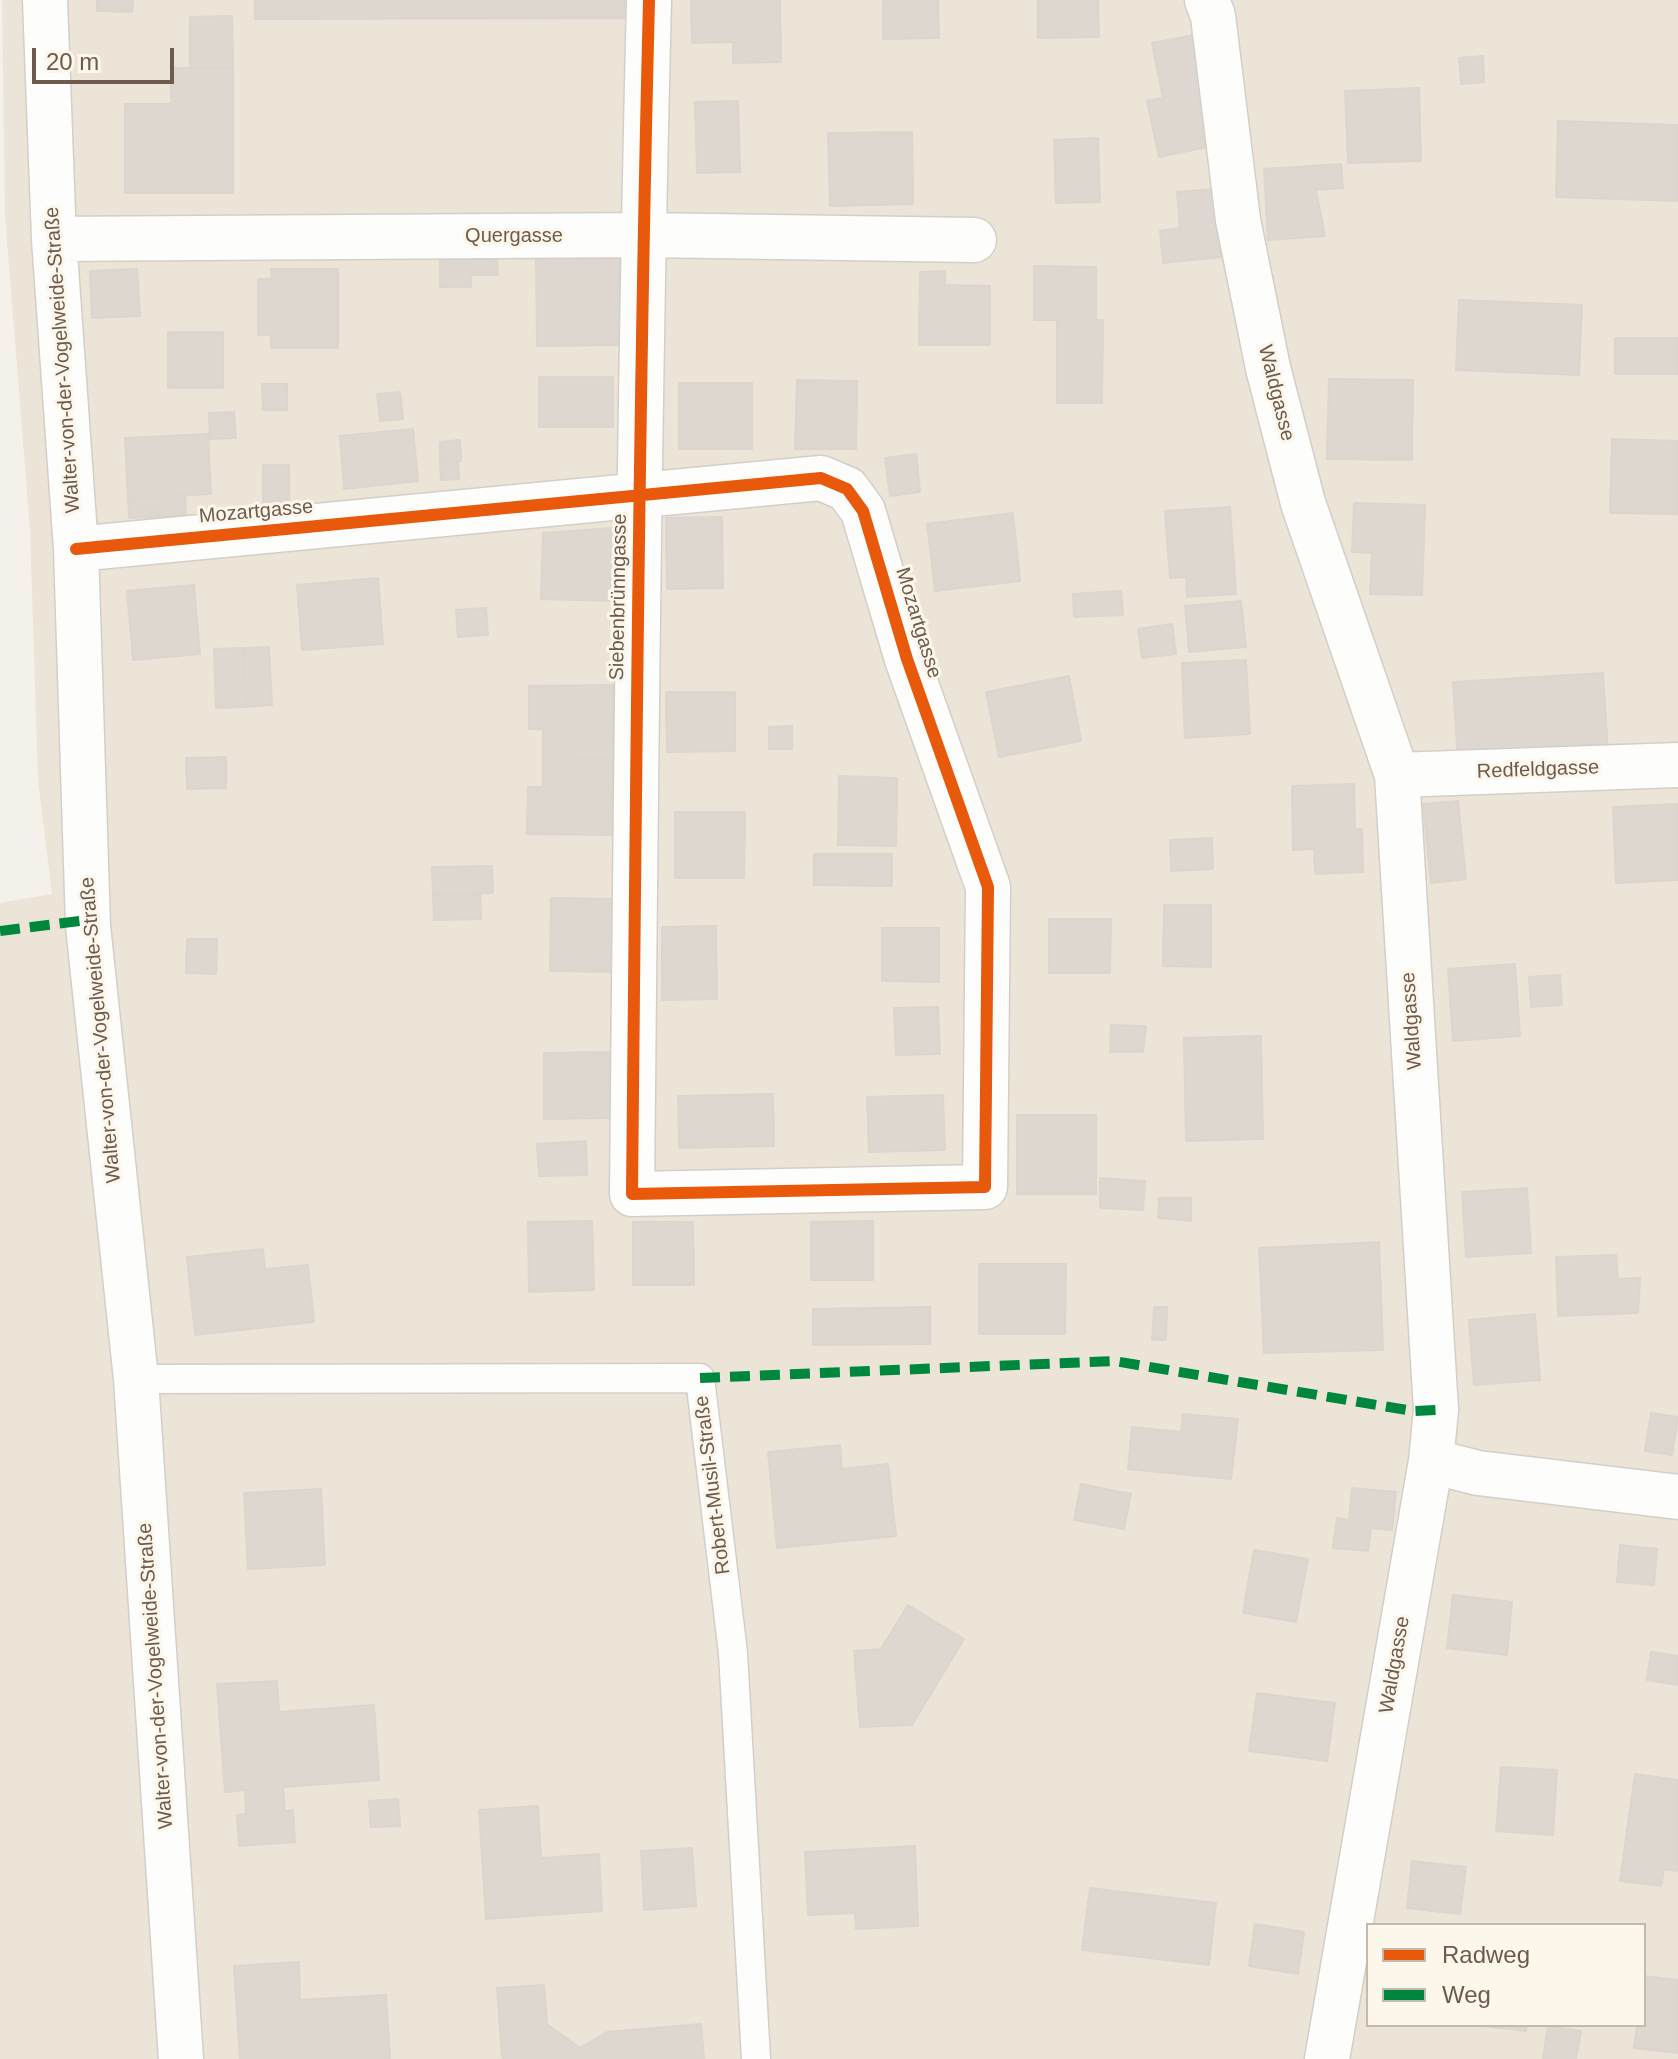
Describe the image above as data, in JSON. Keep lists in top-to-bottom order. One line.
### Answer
{"streets":{"street":["Quergasse","Walter-von-der-Vogelweide-Straße","Waldgasse","Mozartgasse","Siebenbrünngasse","Redfeldgasse"],"lane":["Robert-Musil-Straße"]},"crossings":[["Quergasse","Walter-von-der-Vogelweide-Straße"],["Quergasse","Siebenbrünngasse"],["Walter-von-der-Vogelweide-Straße","Mozartgasse"],["Walter-von-der-Vogelweide-Straße","Robert-Musil-Straße"],["Waldgasse","Redfeldgasse"],["Mozartgasse","Siebenbrünngasse"]],"legend":["Radweg","Weg"],"scale_bar":"20 m"}
